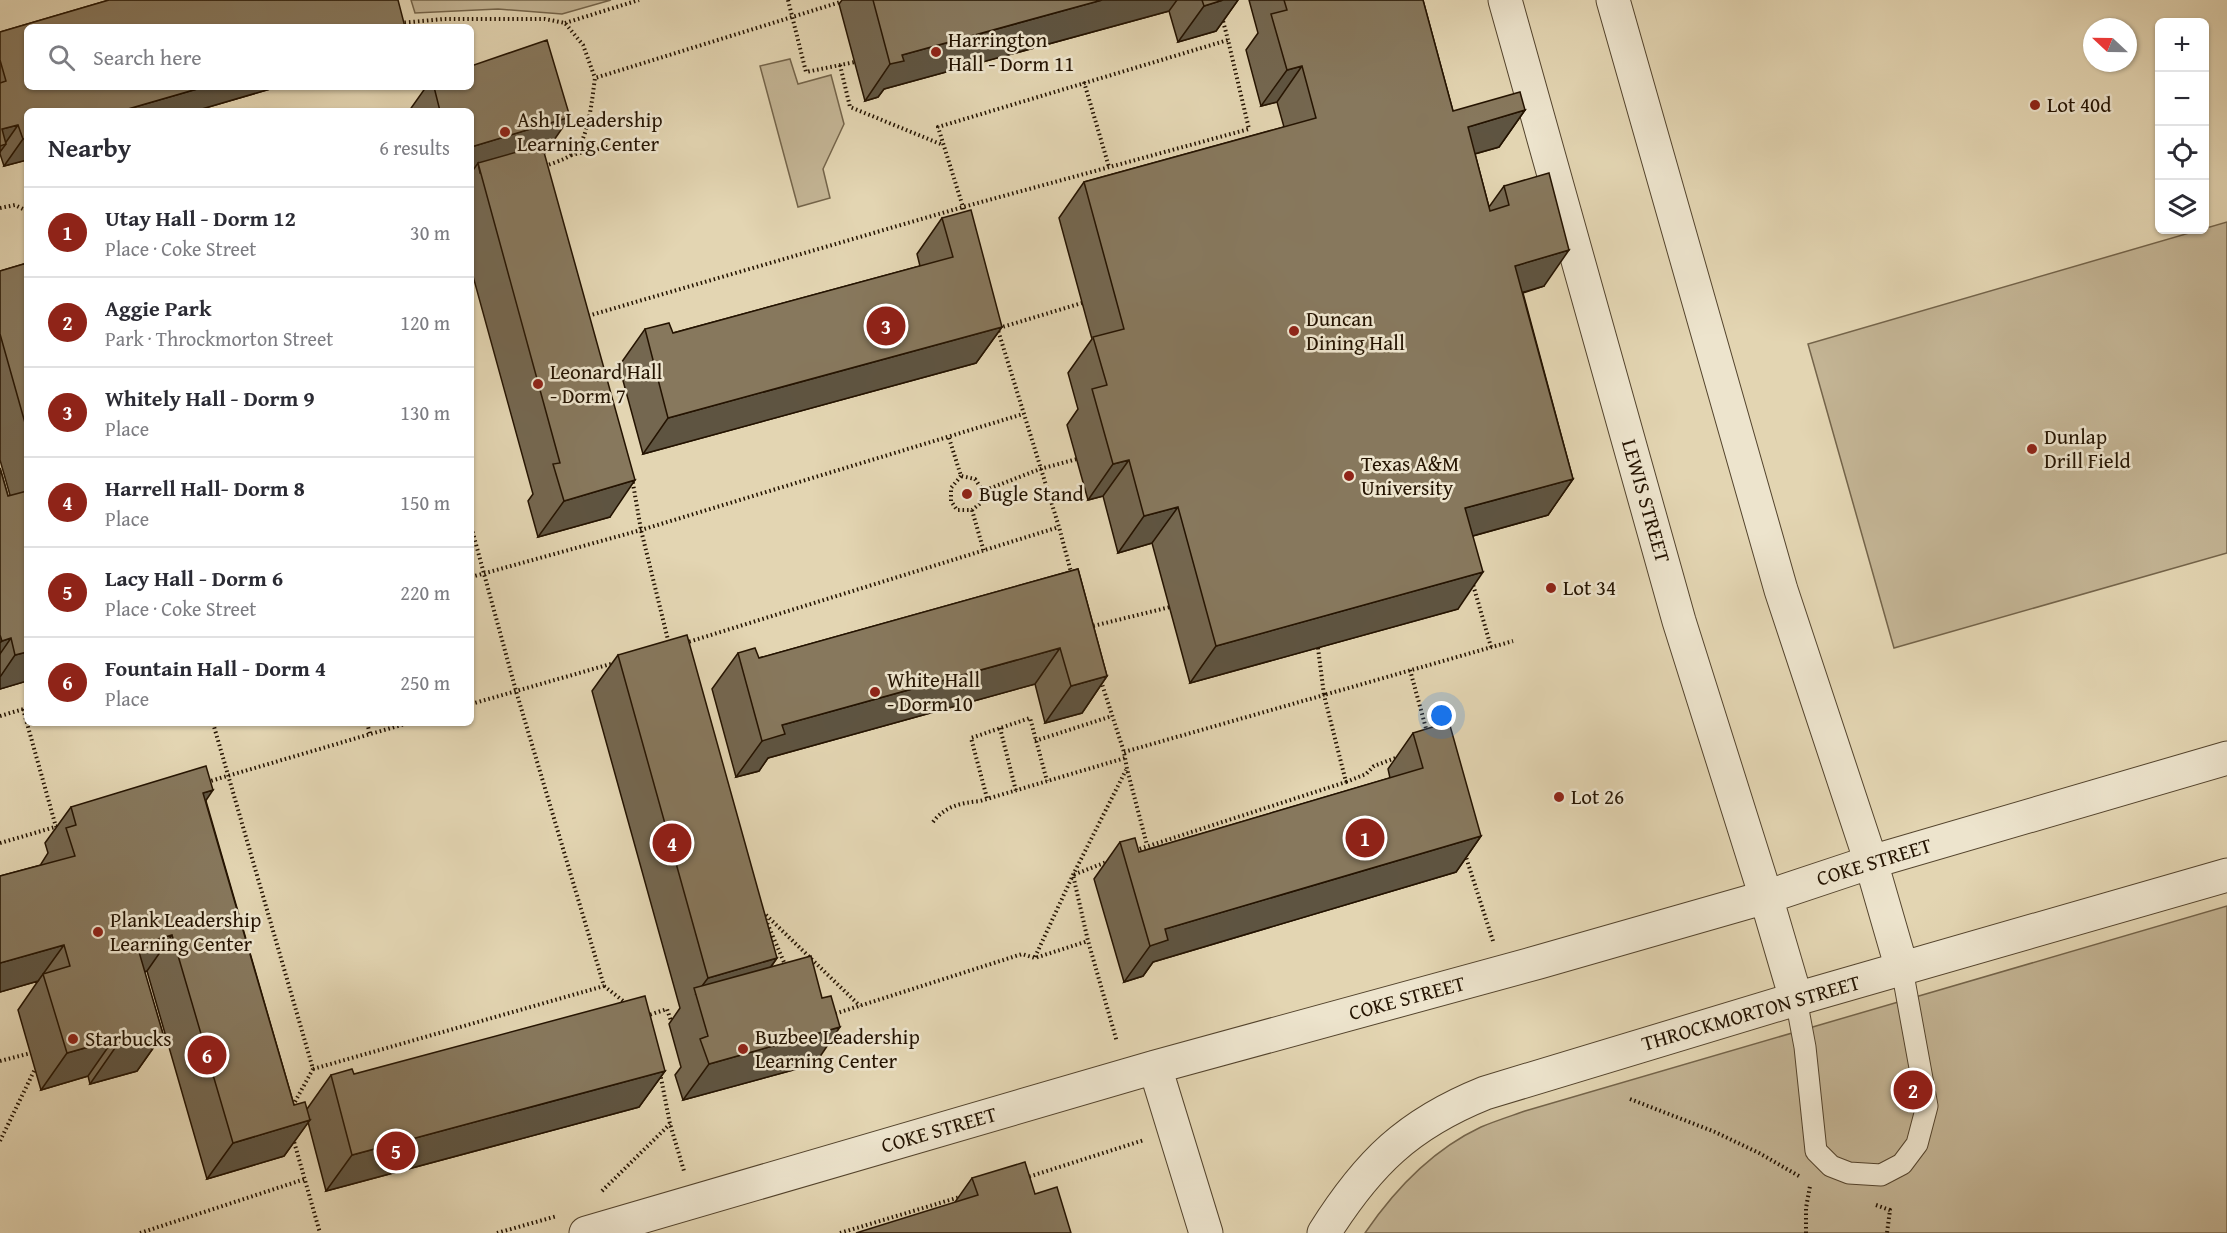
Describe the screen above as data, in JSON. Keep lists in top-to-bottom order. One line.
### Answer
{"streets":{"street":["LEWIS STREET","COKE STREET","THROCKMORTON STREET"]},"crossings":[["LEWIS STREET","COKE STREET"],["LEWIS STREET","THROCKMORTON STREET"]],"places":["Harrington Hall - Dorm 11","Lot 40d","Ash I Leadership Learning Center","Duncan Dining Hall","Leonard Hall - Dorm 7","Dunlap Drill Field","Texas A&M University","Bugle Stand","Lot 34","White Hall - Dorm 10","Lot 26","Plank Leadership Learning Center","Starbucks","Buzbee Leadership Learning Center"],"north":"left","page":{"map_buttons":["+","−"],"search":"Search here","heading":["Nearby","6 results"],"list":[{"mark":"1","name":"Utay Hall - Dorm 12","note":"Place · Coke Street","value":"30 m"},{"mark":"2","name":"Aggie Park","note":"Park · Throckmorton Street","value":"120 m"},{"mark":"3","name":"Whitely Hall - Dorm 9","note":"Place","value":"130 m"},{"mark":"4","name":"Harrell Hall- Dorm 8","note":"Place","value":"150 m"},{"mark":"5","name":"Lacy Hall - Dorm 6","note":"Place · Coke Street","value":"220 m"},{"mark":"6","name":"Fountain Hall - Dorm 4","note":"Place","value":"250 m"}],"pins":["3","1","4","6","2","5"]}}
